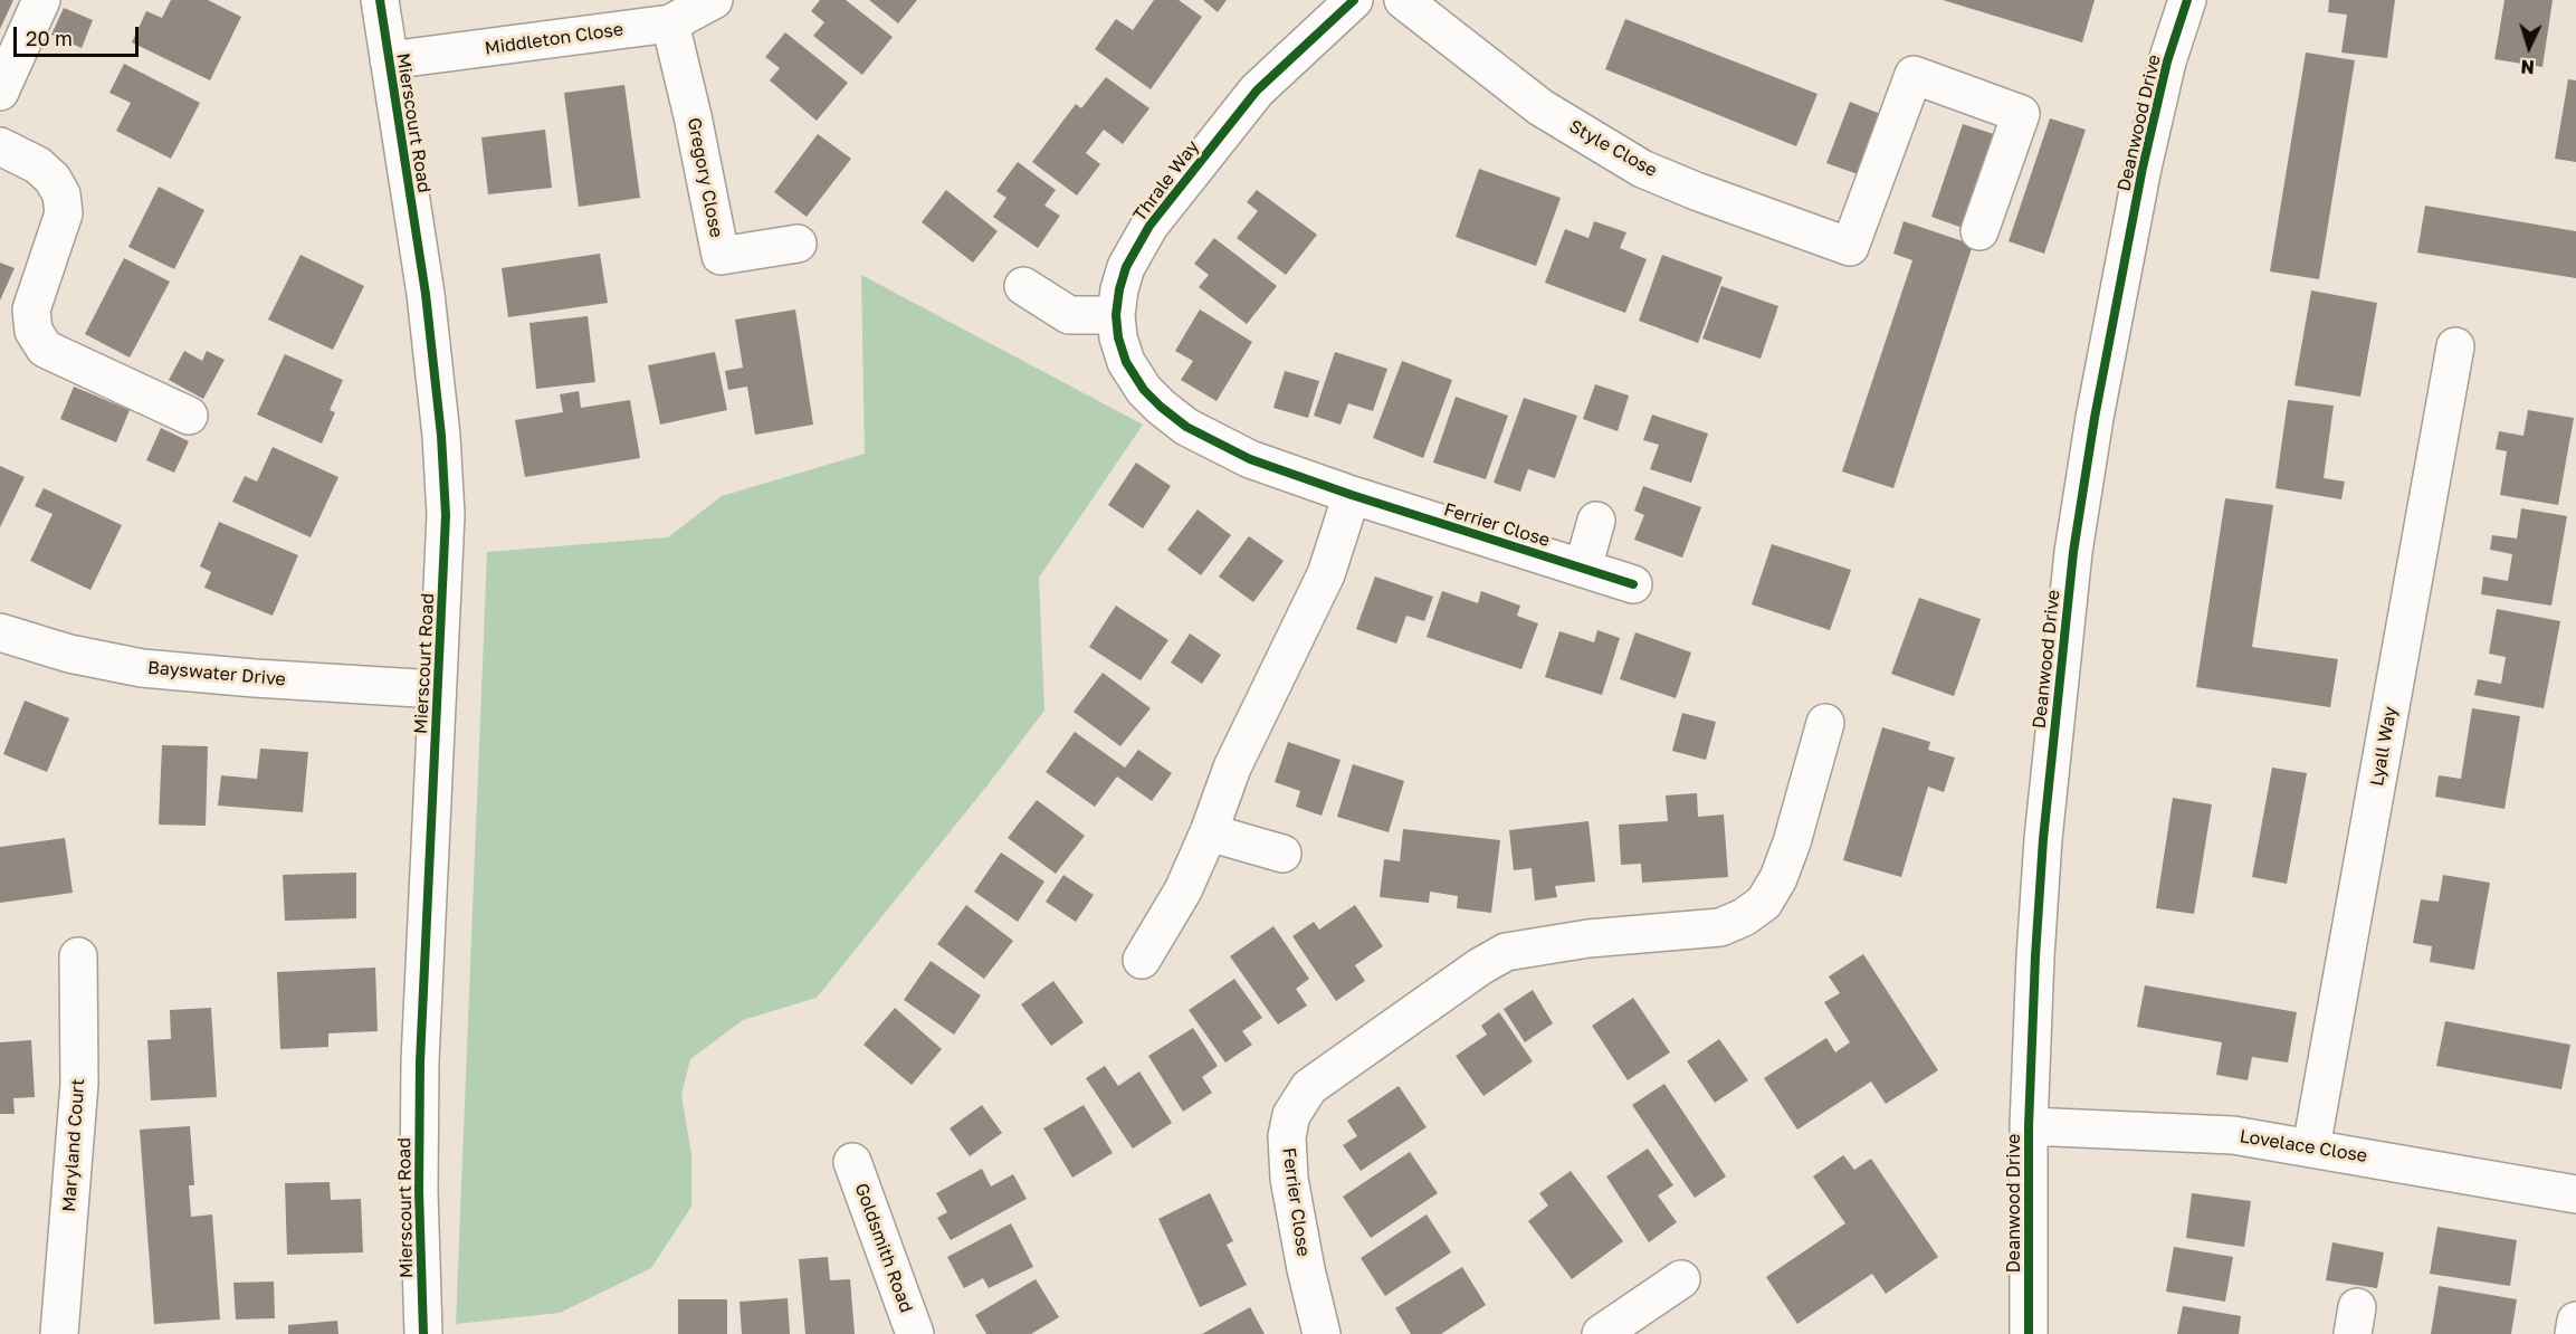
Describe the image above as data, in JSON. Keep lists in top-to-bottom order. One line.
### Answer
{"streets":{"street":["Middleton Close","Mierscourt Road","Deanwood Drive","Style Close","Gregory Close","Thrale Way","Ferrier Close","Bayswater Drive","Lyall Way","Maryland Court","Lovelace Close","Goldsmith Road"]},"crossings":[["Middleton Close","Mierscourt Road"],["Middleton Close","Gregory Close"],["Mierscourt Road","Bayswater Drive"],["Deanwood Drive","Lovelace Close"],["Thrale Way","Ferrier Close"],["Lyall Way","Lovelace Close"]],"scale_bar":"20 m","north":"bottom"}
